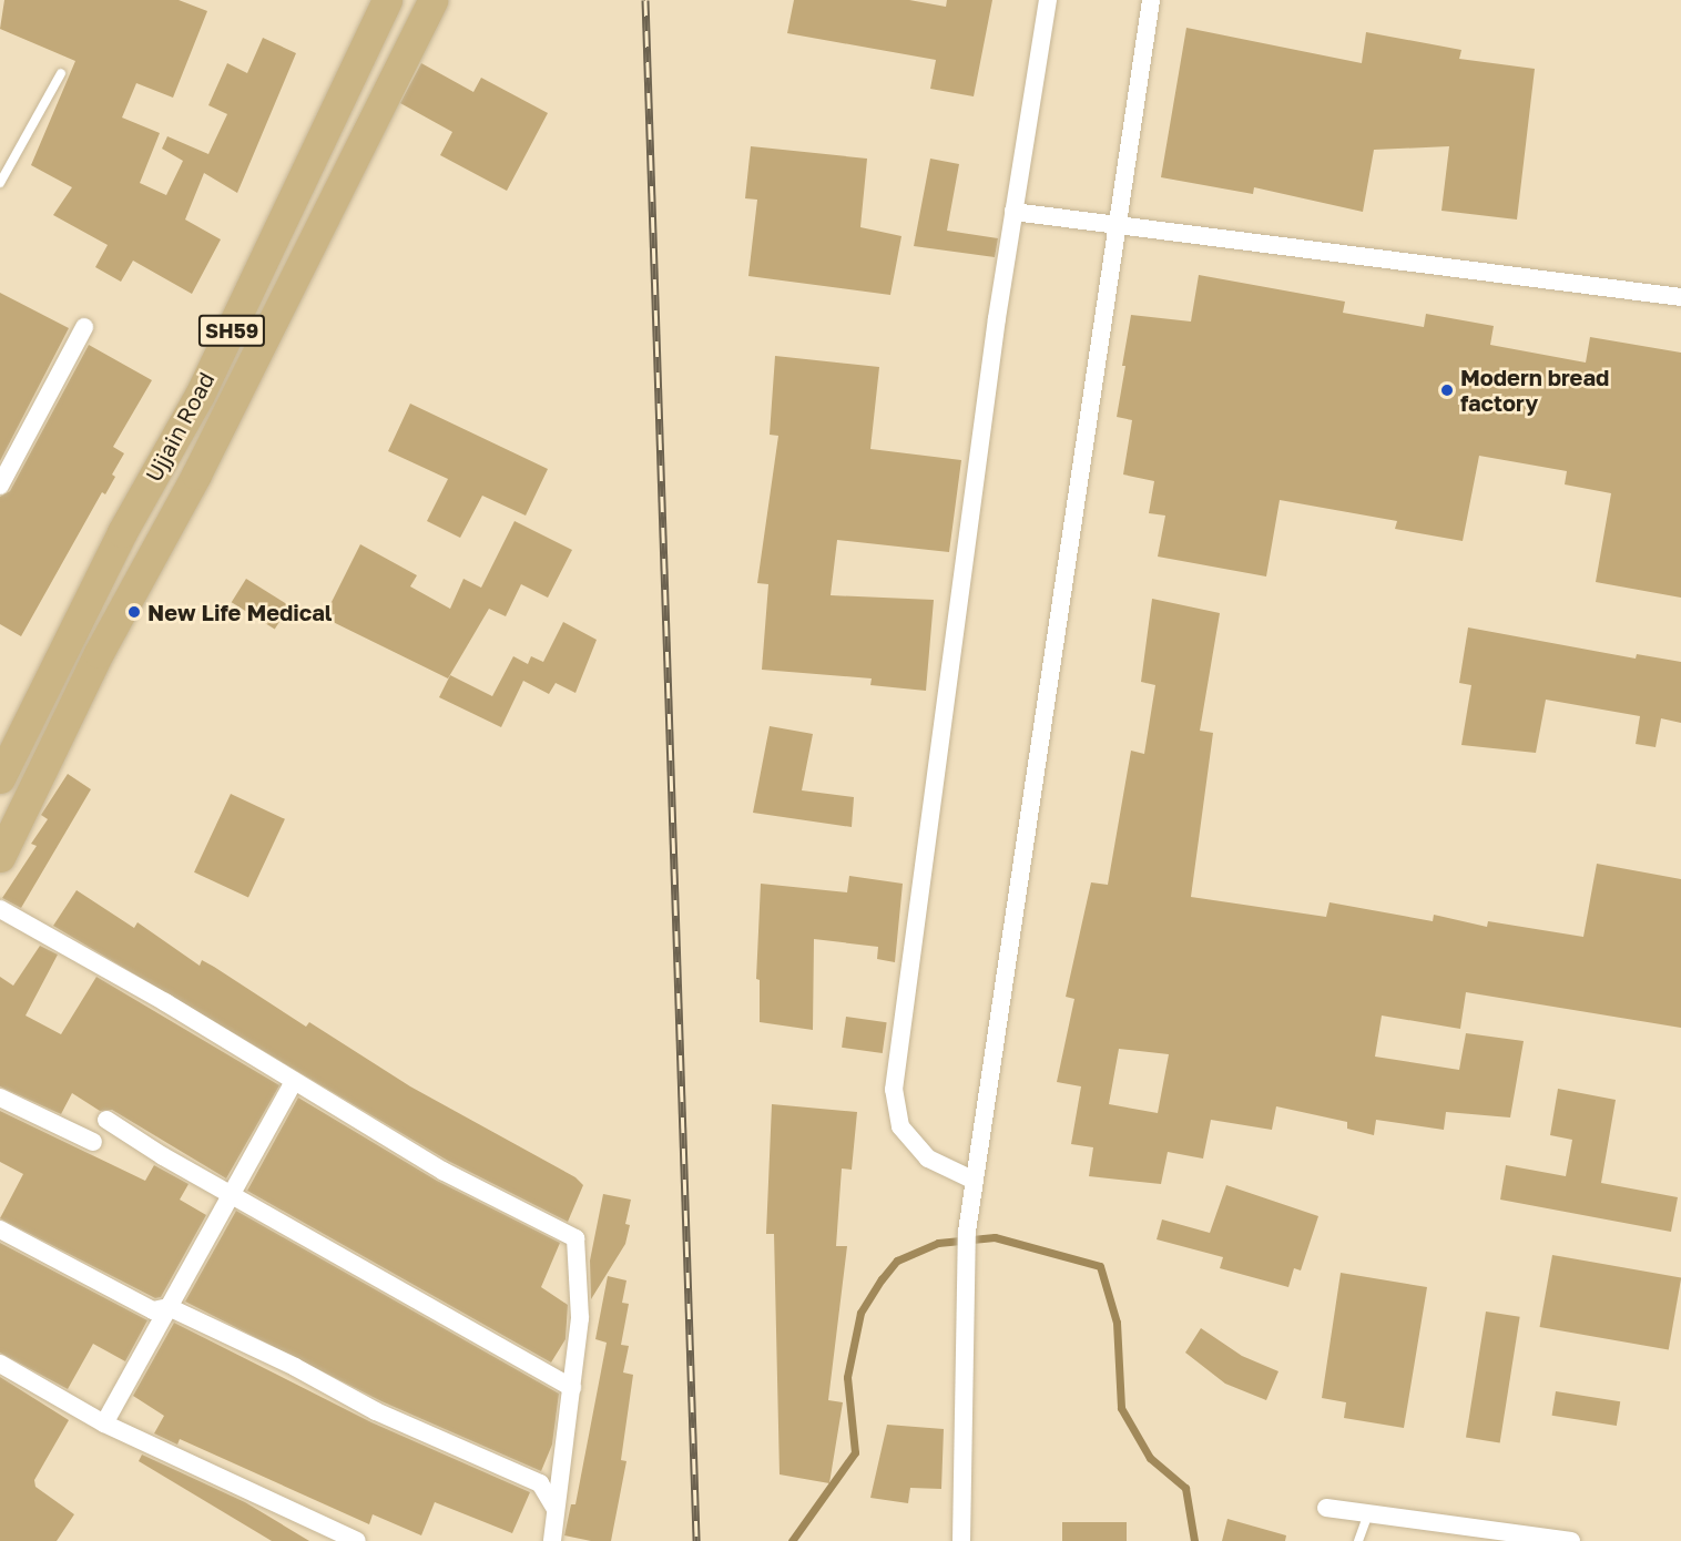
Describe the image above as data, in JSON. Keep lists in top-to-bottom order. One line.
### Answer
{"streets":{"main road":["SH59","Ujjain Road"]},"places":["Modern bread factory","New Life Medical"]}
